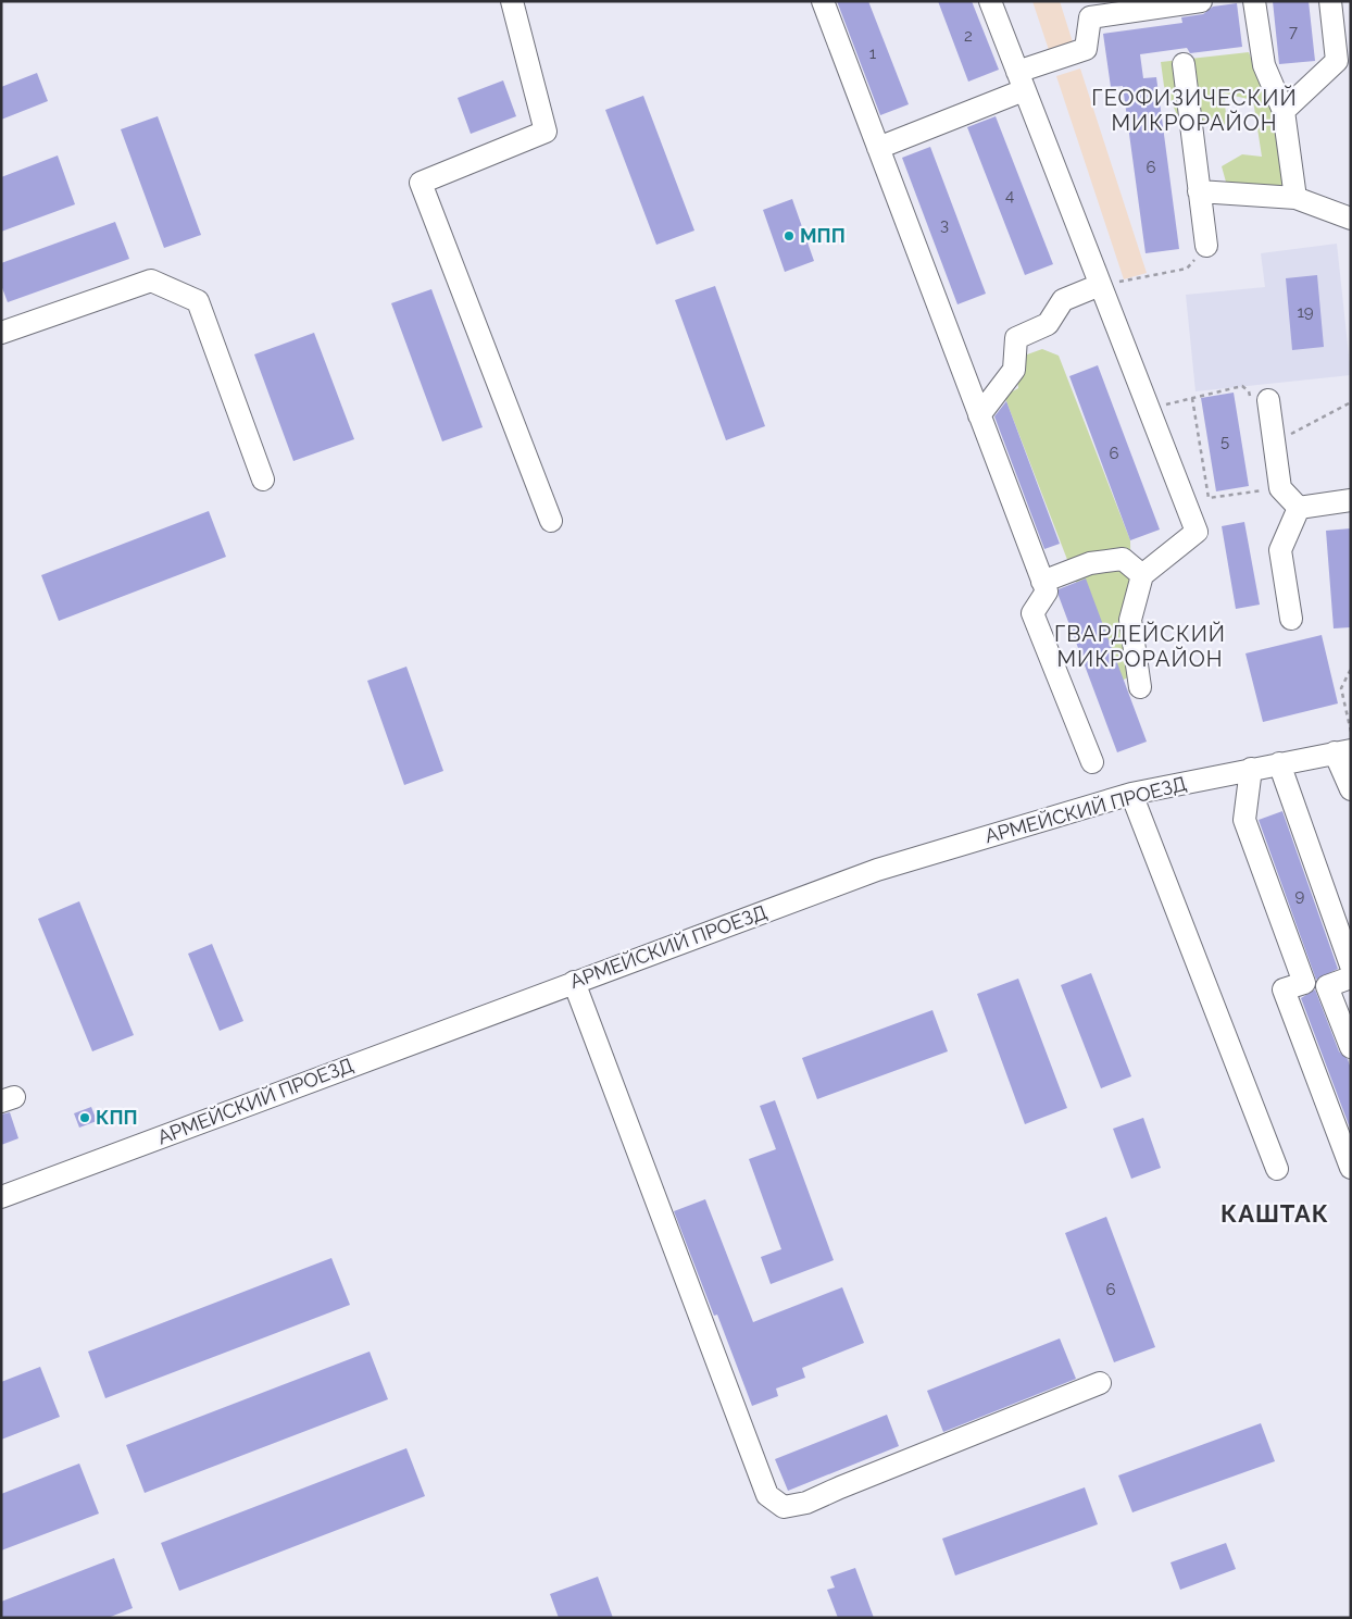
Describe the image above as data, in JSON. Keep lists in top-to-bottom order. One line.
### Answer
{"streets":{"street":["АРМЕЙСКИЙ ПРОЕЗД"]},"districts":["ГЕОФИЗИЧЕСКИЙ МИКРОРАЙОН","ГВАРДЕЙСКИЙ МИКРОРАЙОН","КАШТАК"],"places":["МПП","КПП"],"house_numbers":["7","2","1","6","4","3","19","5","6","9","6"]}
